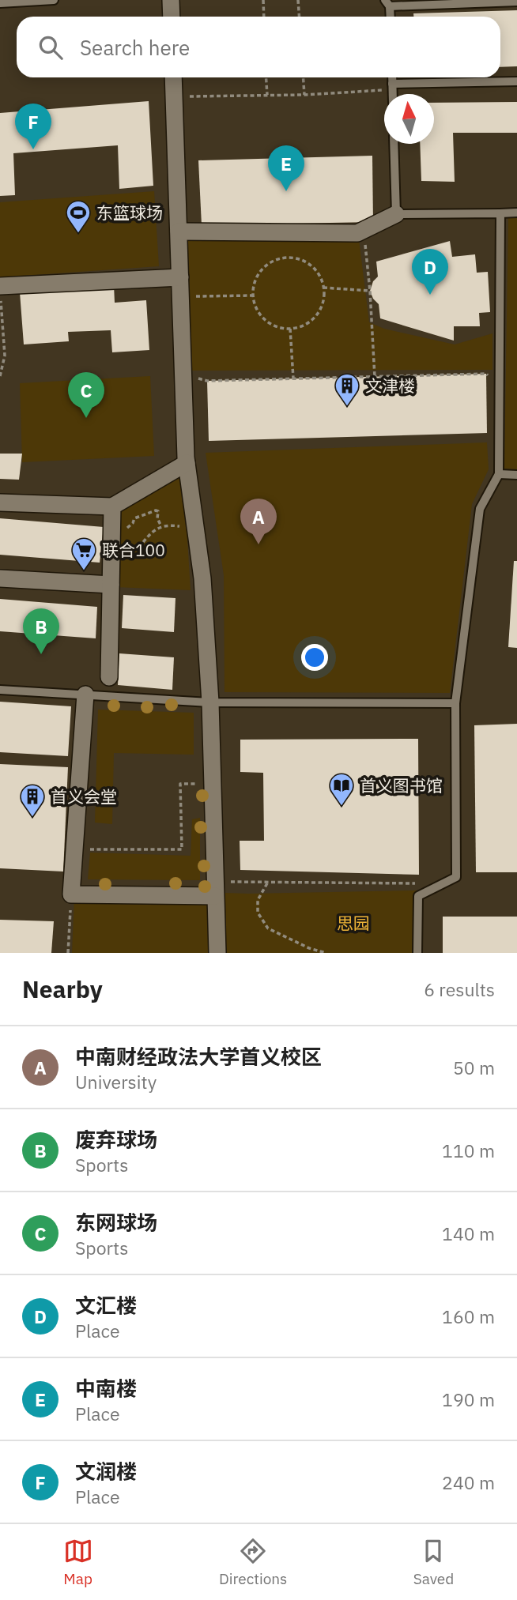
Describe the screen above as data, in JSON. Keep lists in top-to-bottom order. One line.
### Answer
{"parks":["思园"],"places":{"sports":["东篮球场"],"building":["文津楼","首义会堂"],"supermarket":["联合100"],"library":["首义图书馆"]},"north":"top","page":{"search":"Search here","pins":["F","E","D","C","A","B"],"heading":["Nearby","6 results"],"list":[{"mark":"A","name":"中南财经政法大学首义校区","note":"University","value":"50 m"},{"mark":"B","name":"废弃球场","note":"Sports","value":"110 m"},{"mark":"C","name":"东网球场","note":"Sports","value":"140 m"},{"mark":"D","name":"文汇楼","note":"Place","value":"160 m"},{"mark":"E","name":"中南楼","note":"Place","value":"190 m"},{"mark":"F","name":"文润楼","note":"Place","value":"240 m"}],"nav":["Map","Directions","Saved"]}}
